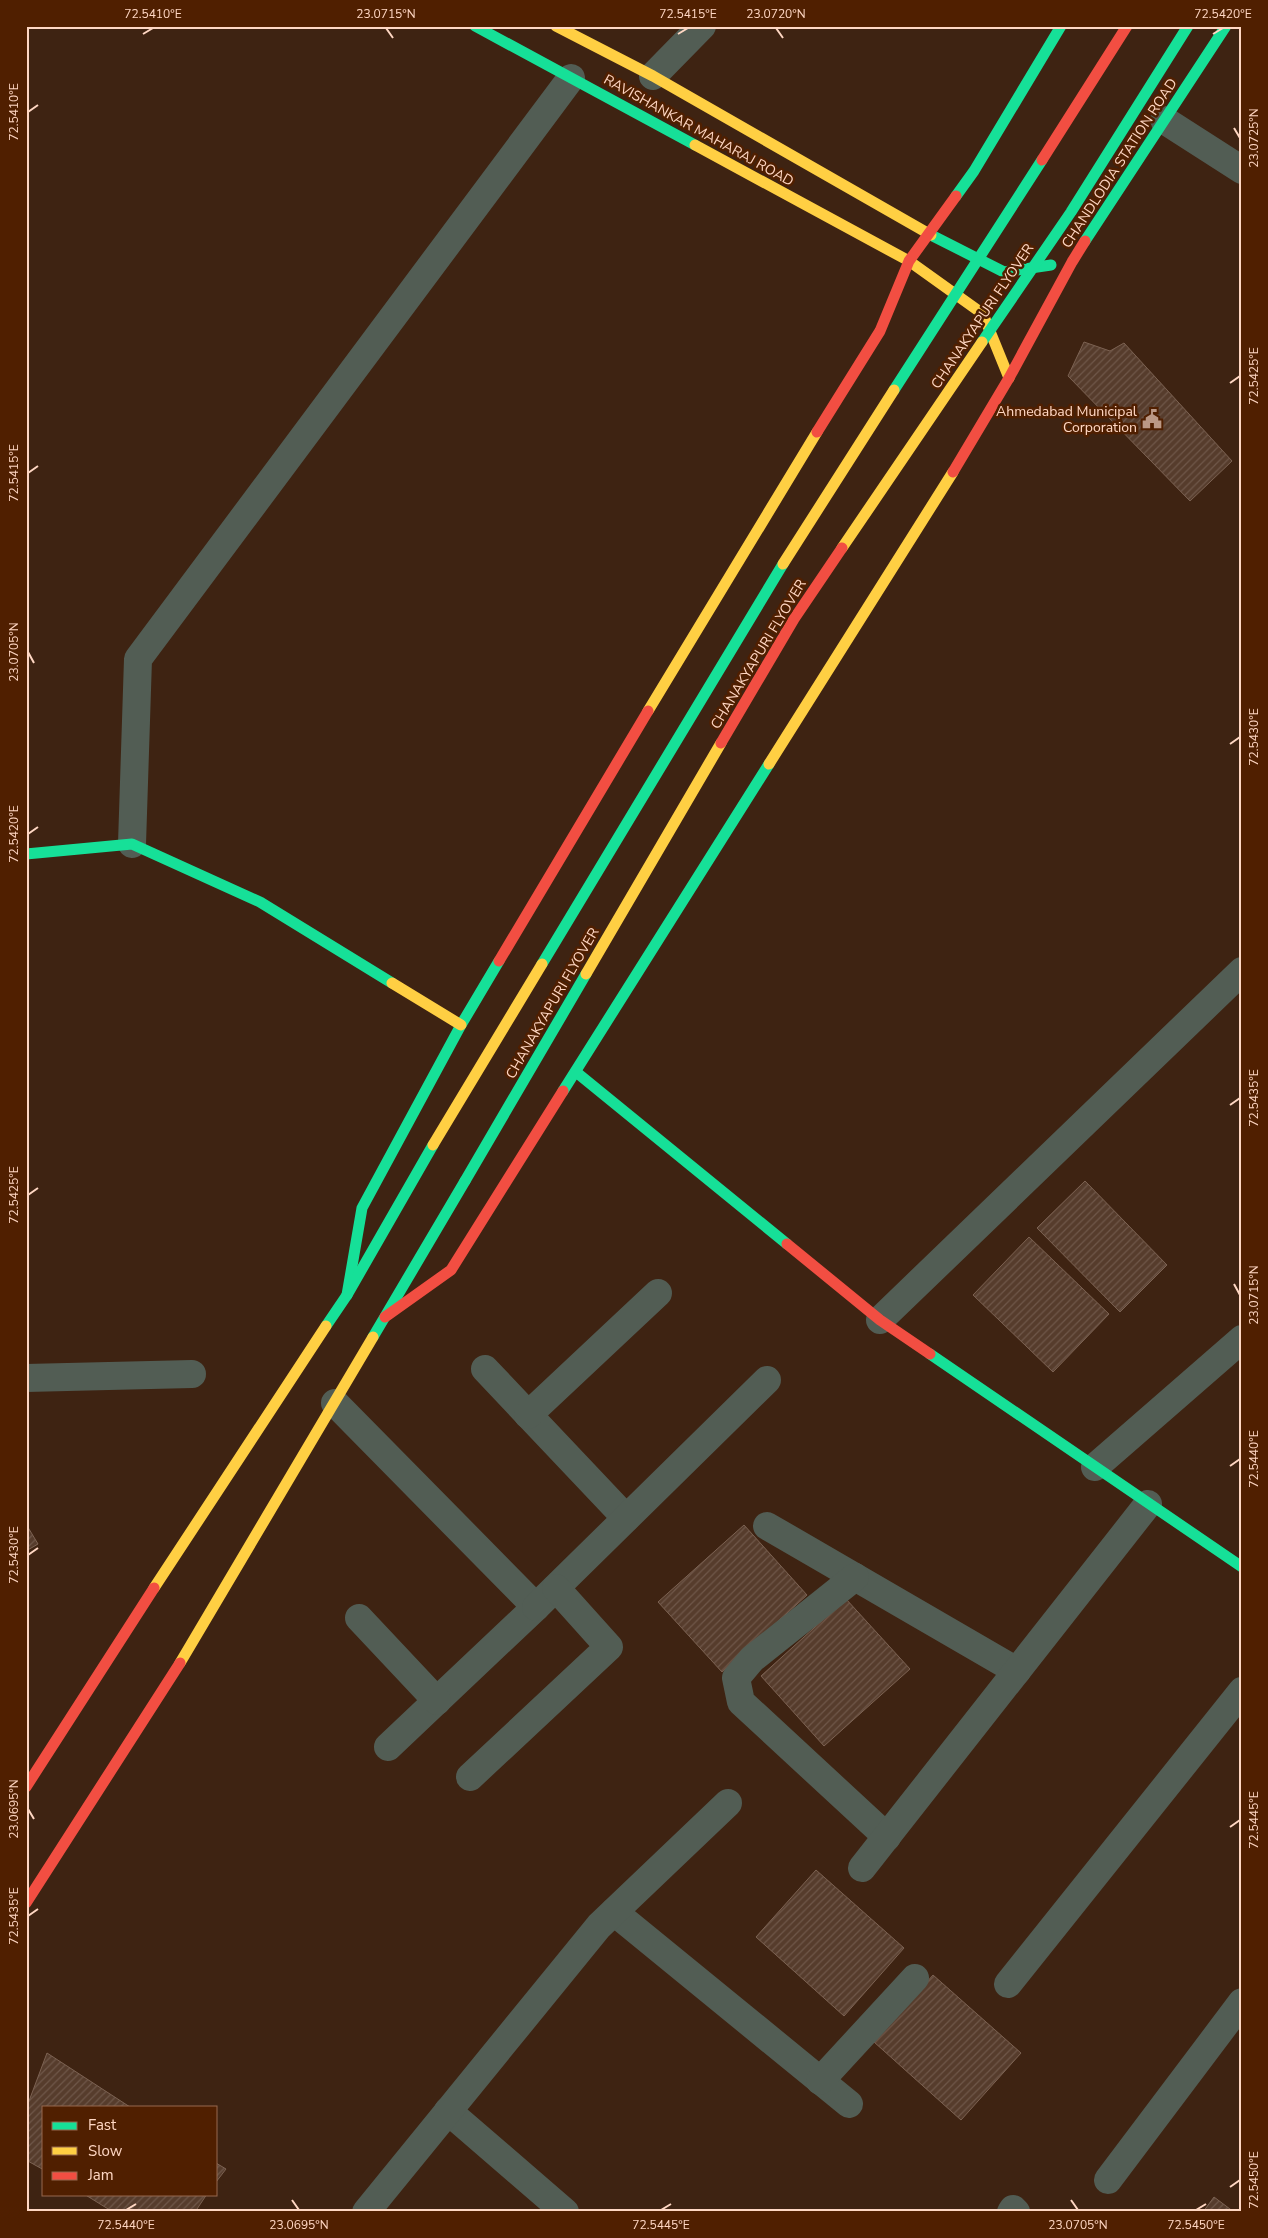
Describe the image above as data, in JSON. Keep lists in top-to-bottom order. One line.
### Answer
{"streets":{"main road":["RAVISHANKAR MAHARAJ ROAD","CHANDLODIA STATION ROAD","CHANAKYAPURI FLYOVER"]},"crossings":[["RAVISHANKAR MAHARAJ ROAD","CHANDLODIA STATION ROAD"]],"places":{"public building":["Ahmedabad Municipal Corporation"]},"legend":["Fast","Slow","Jam"],"coordinates":["72.5410°E","23.0715°N","72.5415°E","23.0720°N","72.5420°E","23.0725°N","72.5425°E","23.0705°N","72.5430°E","72.5435°E","72.5440°E","23.0695°N","72.5445°E","72.5450°E"]}
